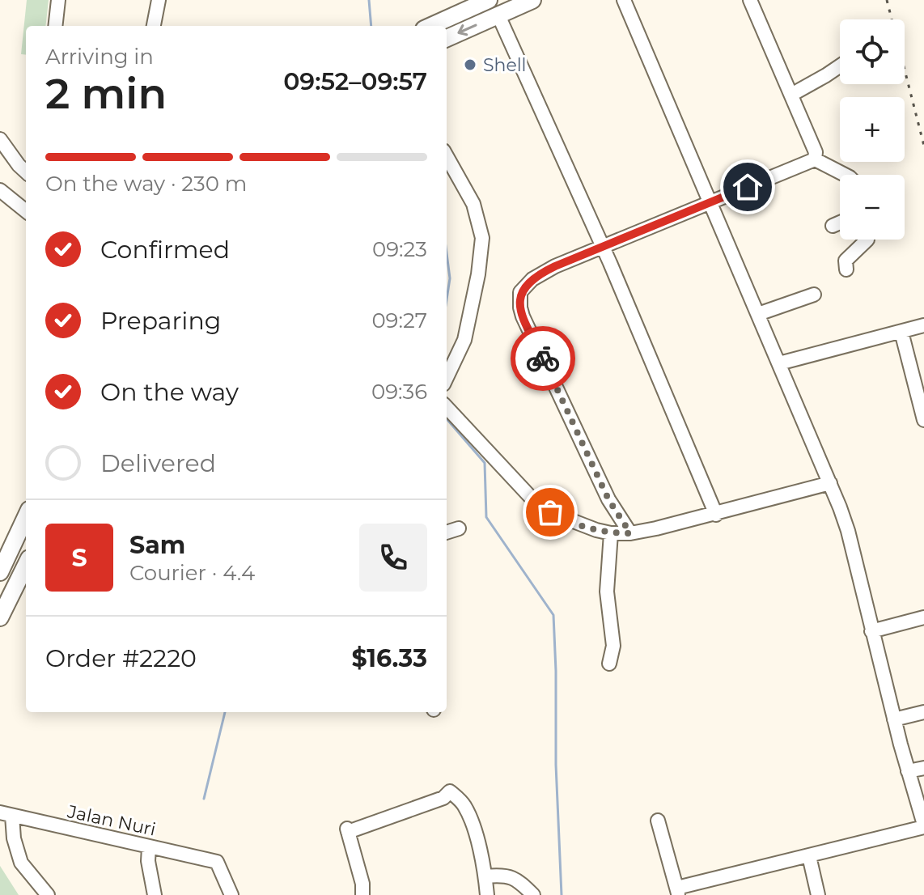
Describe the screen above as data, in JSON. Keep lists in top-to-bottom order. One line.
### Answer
{"streets":{"street":["Jalan Nuri"]},"places":["Shell"],"page":{"map_buttons":["+","−"],"heading":["2 min","Arriving in","09:52–09:57"],"panel":["Sam","Courier · 4.4","Order #2220","$16.33"],"bar":"On the way · 230 m","list":[["Confirmed","09:23"],["Preparing","09:27"],["On the way","09:36"],"Delivered"],"round":"S"}}
